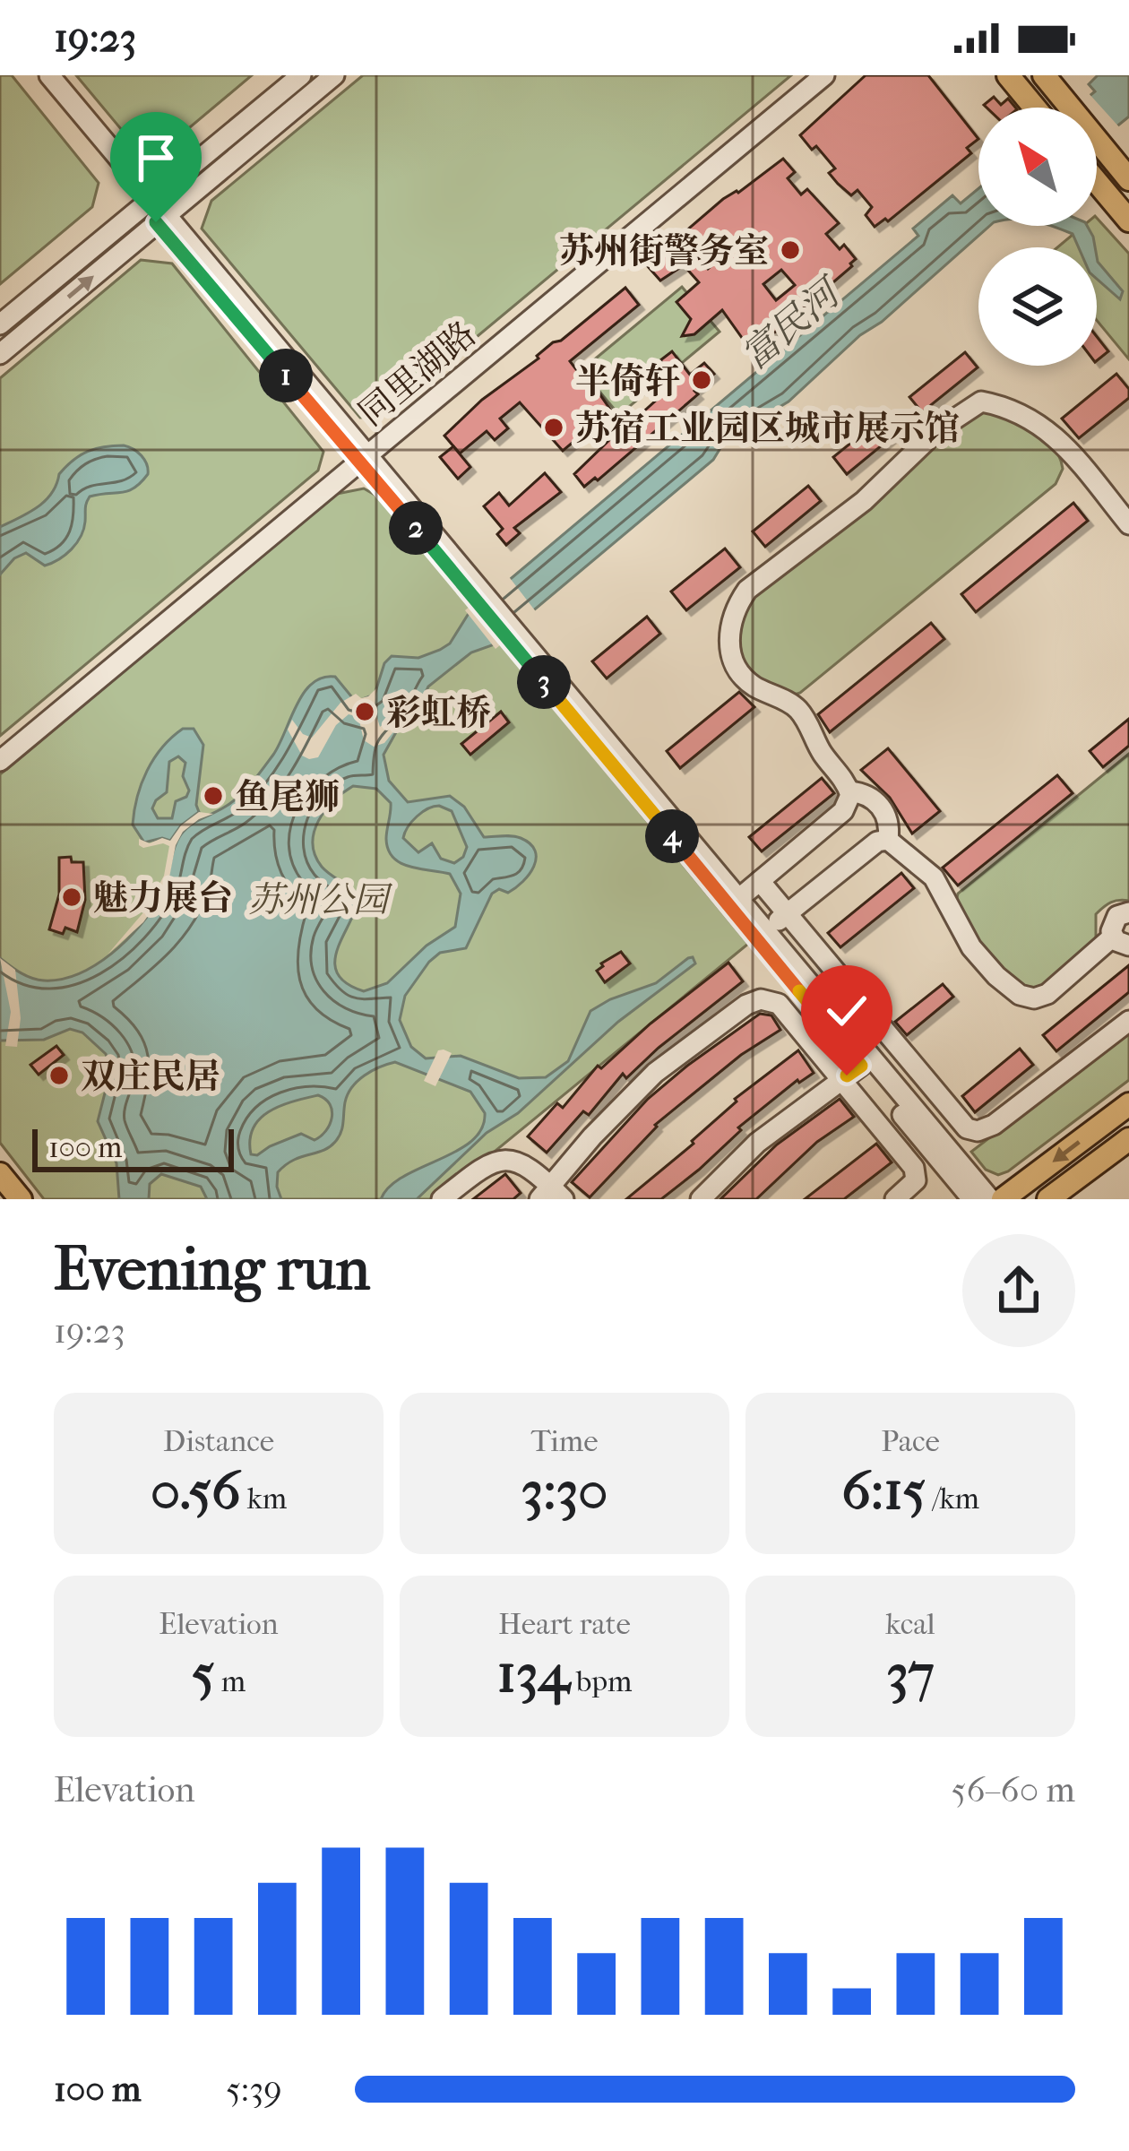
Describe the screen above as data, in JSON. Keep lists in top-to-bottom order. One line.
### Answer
{"streets":{"street":["同里湖路"]},"water":["富民河"],"parks":["苏州公园"],"places":["苏州街警务室","半倚轩","苏宿工业园区城市展示馆","彩虹桥","鱼尾狮","魅力展台","双庄民居"],"scale_bar":"100 m","north":"top left","page":{"status":"19:23","pins":["1","2","3","4"],"scale":"100 m","heading":["Evening run","19:23"],"stats":[["Distance","0.56 km"],["Time","3:30"],["Pace","6:15 /km"],["Elevation","5 m"],["Heart rate","134 bpm"],["kcal","37"]],"chart":["Elevation","56–60 m"],"list":[{"name":"100 m","note":"5:39"}]}}
